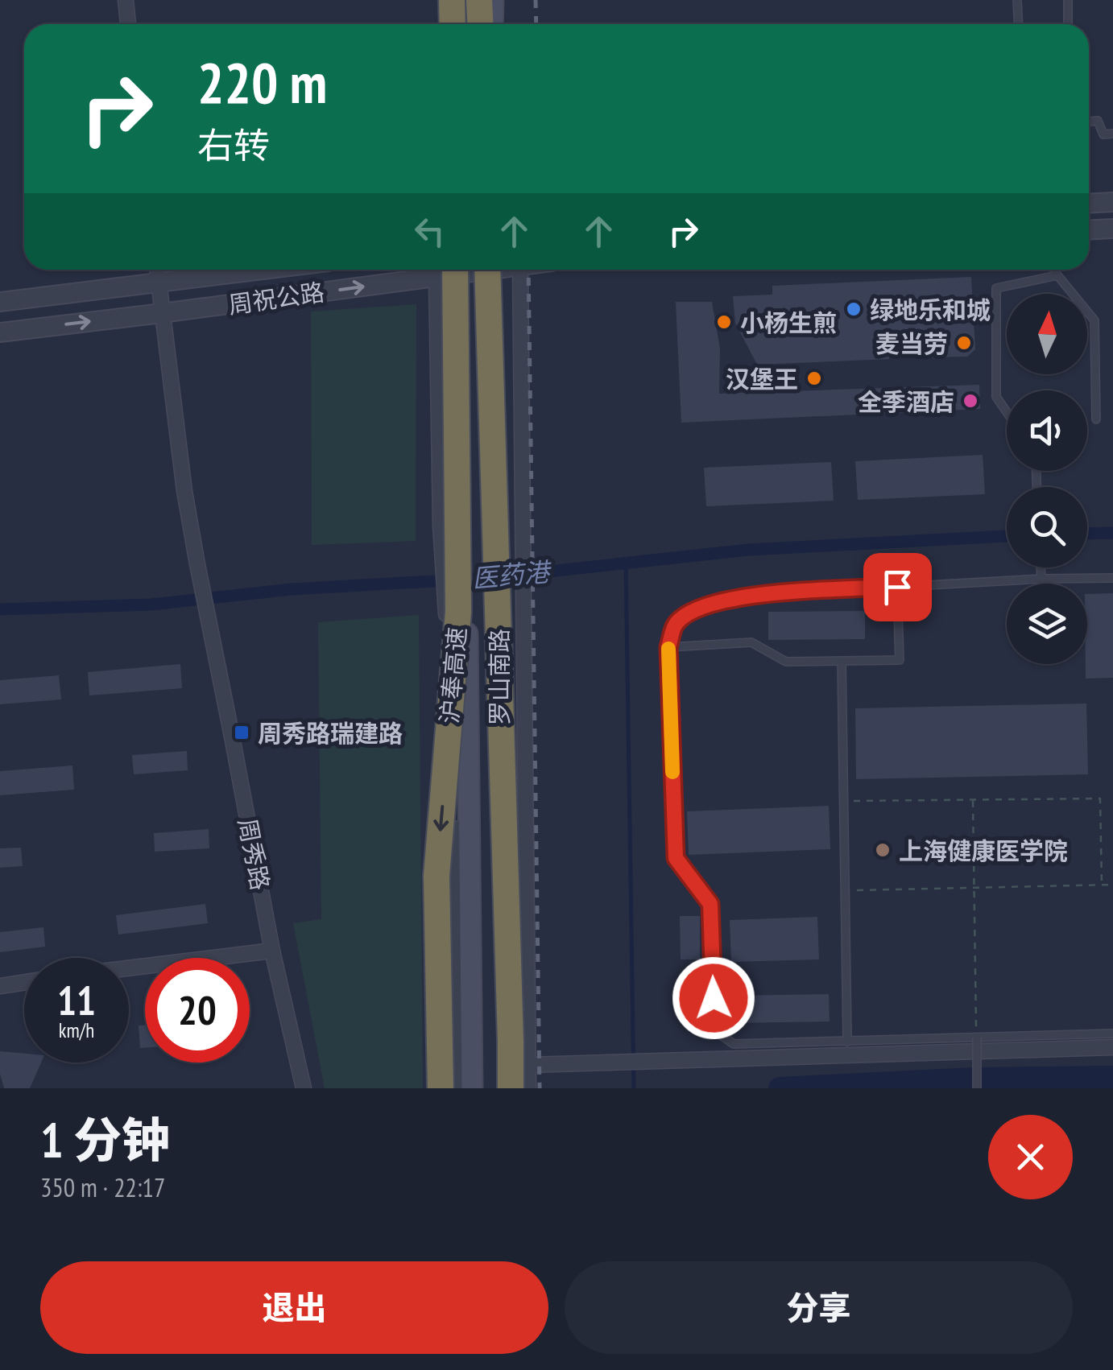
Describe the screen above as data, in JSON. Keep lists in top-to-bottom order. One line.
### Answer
{"streets":{"highway":["沪奉高速"],"main road":["罗山南路"],"street":["周祝公路","周秀路"]},"crossings":[["周祝公路","周秀路"]],"water":["医药港"],"places":{"other":["绿地乐和城","小杨生煎","麦当劳","汉堡王","全季酒店","上海健康医学院"],"transit":["周秀路瑞建路"]},"north":"top","page":{"turn":["220 m","右转"],"speed":"11 km/h","limit":"20","heading":["1 分钟","350 m · 22:17"],"buttons":["退出","分享"]}}
